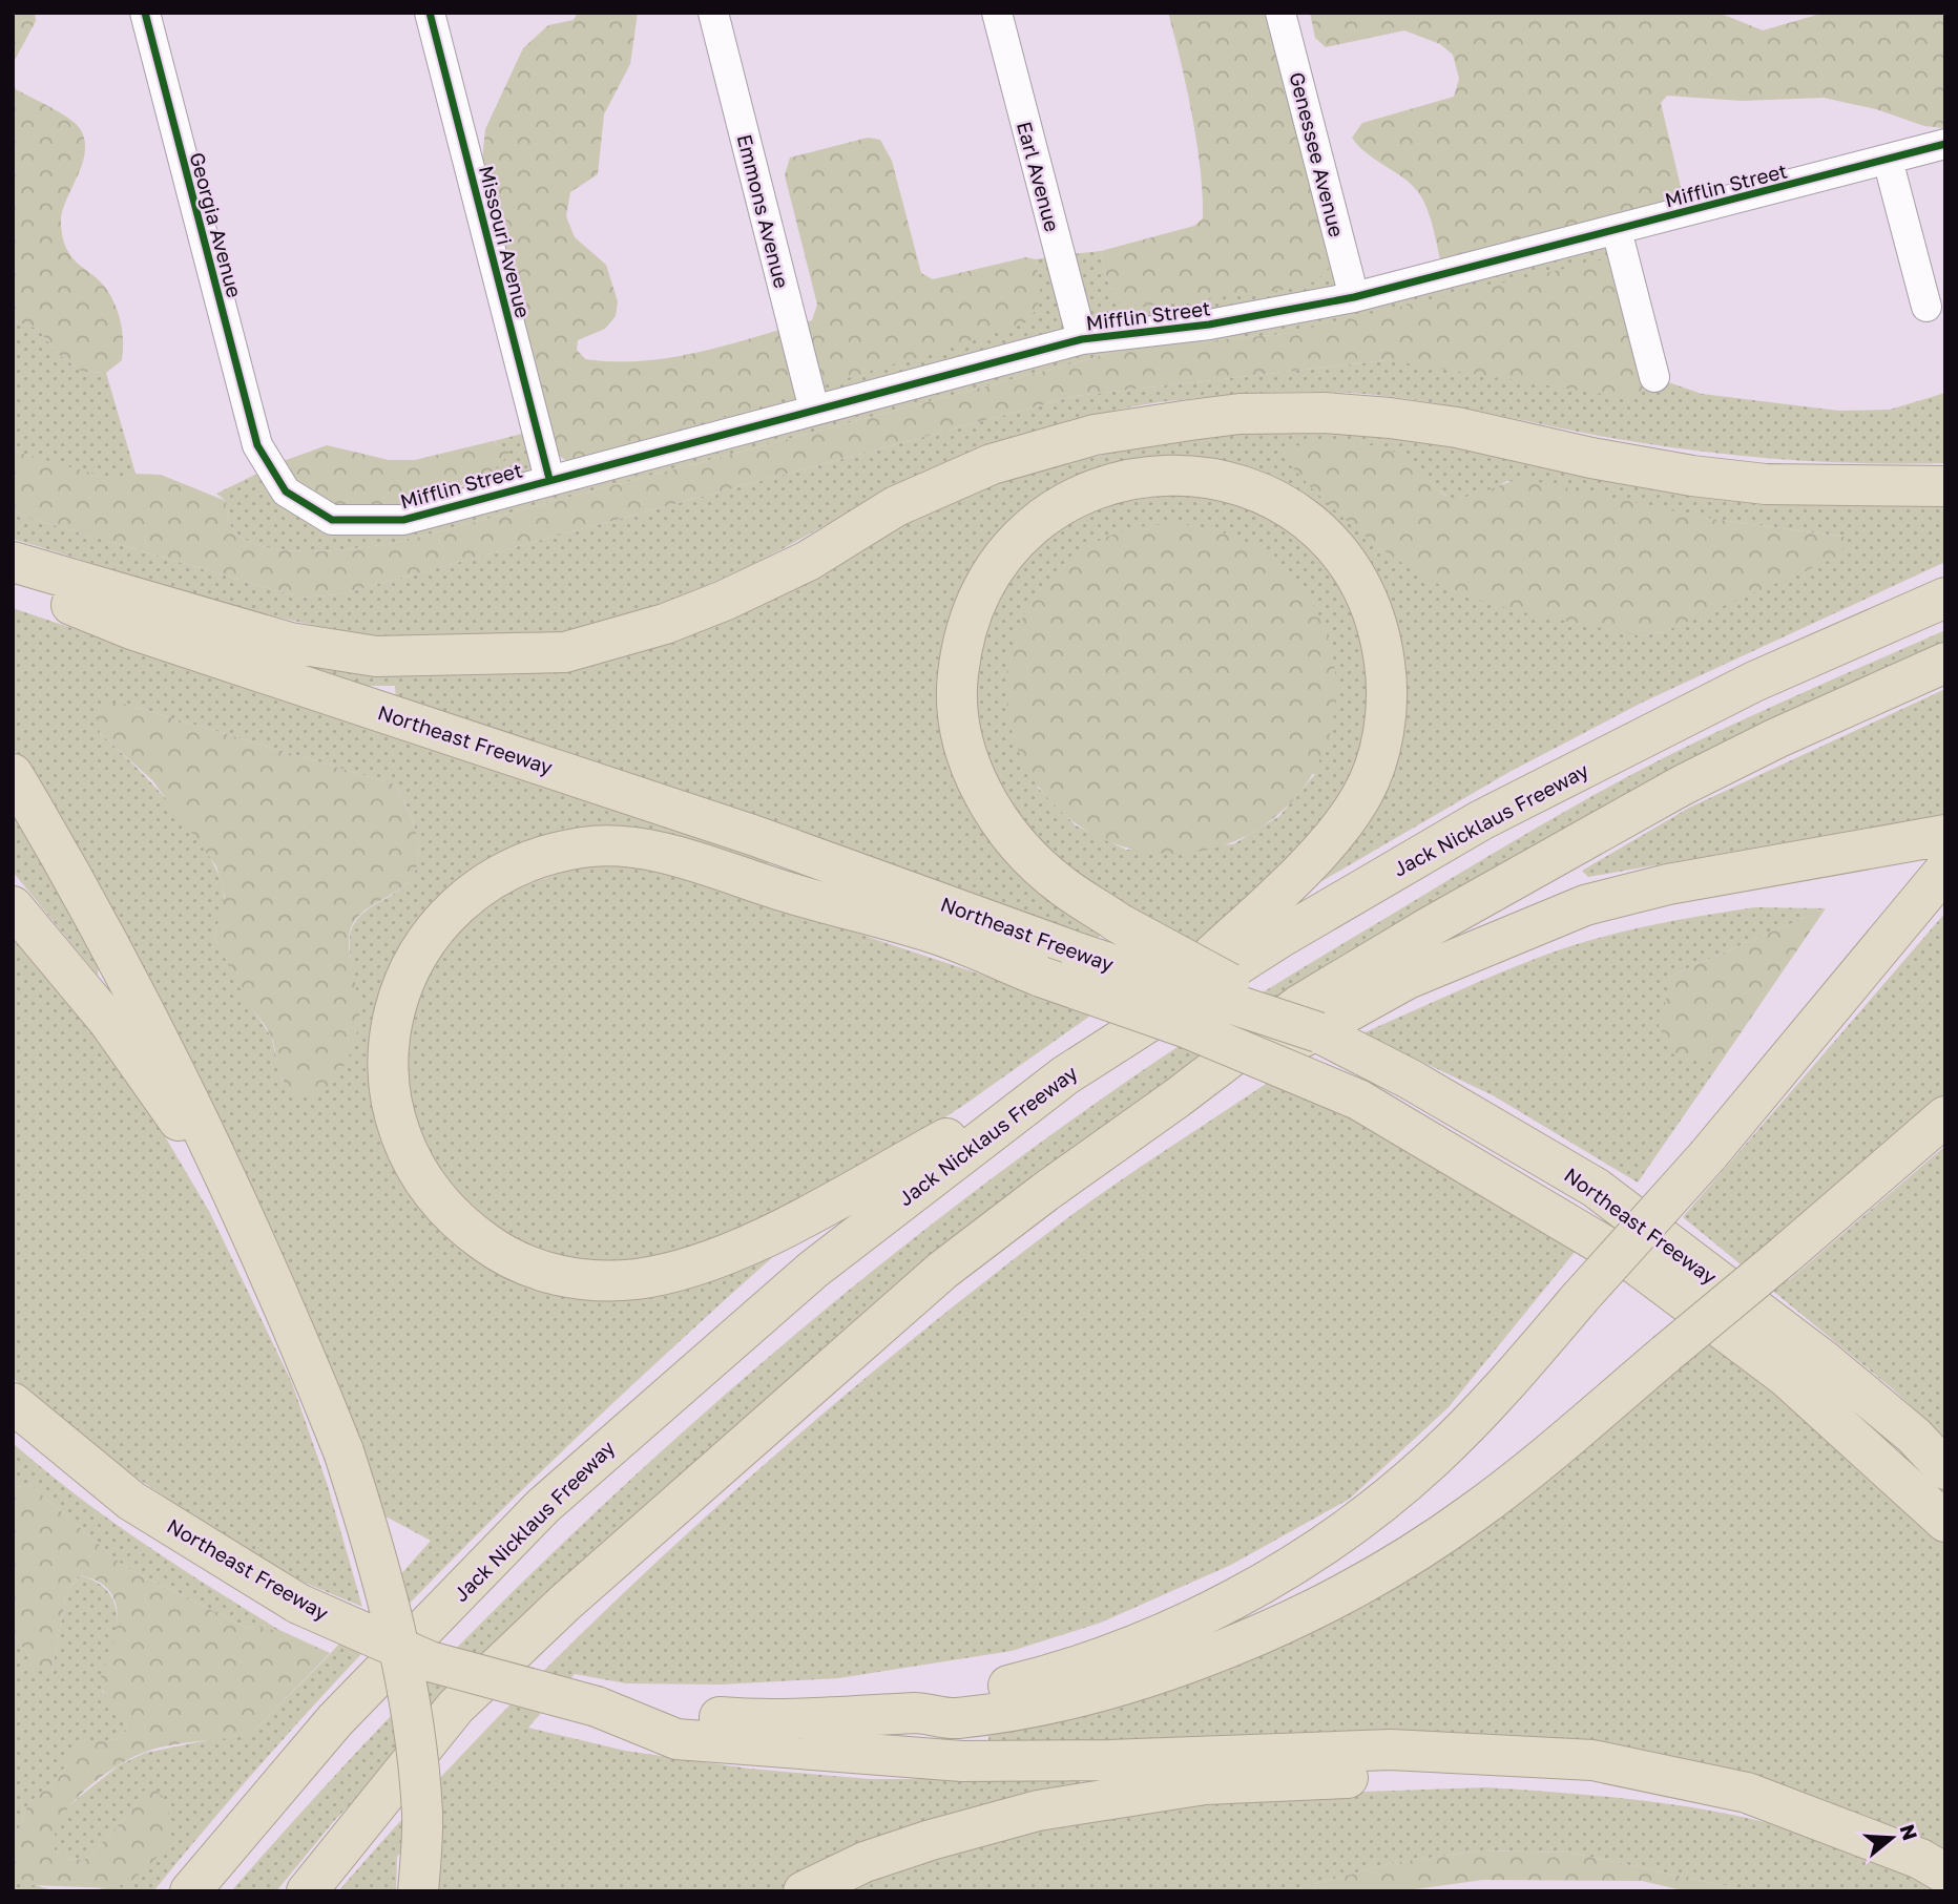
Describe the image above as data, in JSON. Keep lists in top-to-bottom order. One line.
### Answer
{"streets":{"highway":["Northeast Freeway","Jack Nicklaus Freeway"],"street":["Genessee Avenue","Earl Avenue","Mifflin Street","Emmons Avenue","Georgia Avenue","Missouri Avenue"]},"crossings":[["Genessee Avenue","Mifflin Street"],["Earl Avenue","Mifflin Street"],["Mifflin Street","Emmons Avenue"],["Mifflin Street","Georgia Avenue"],["Mifflin Street","Missouri Avenue"]],"north":"right"}
